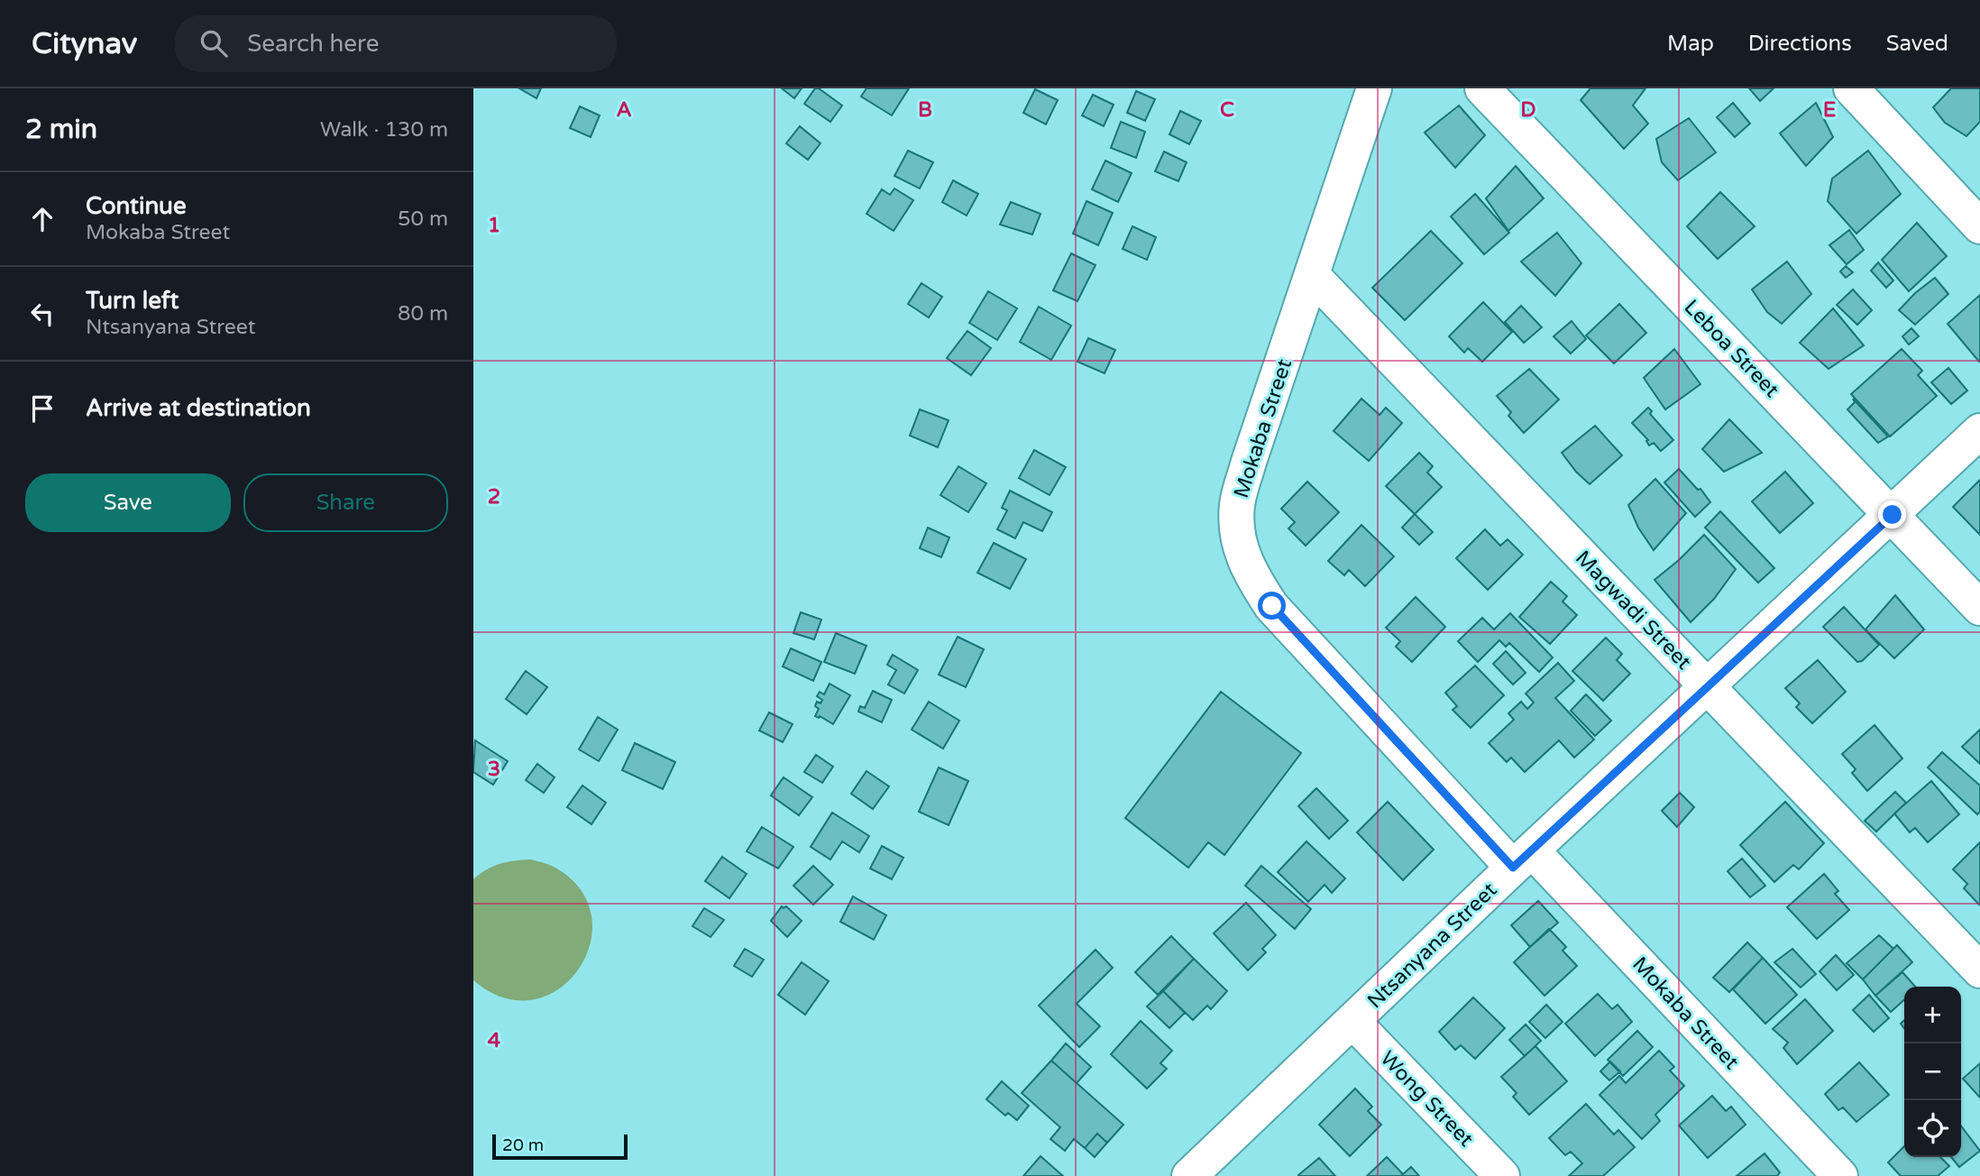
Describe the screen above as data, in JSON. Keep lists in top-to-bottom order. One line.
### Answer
{"streets":{"street":["Leboa Street","Mokaba Street","Magwadi Street","Ntsanyana Street","Wong Street"]},"crossings":[["Leboa Street","Ntsanyana Street"],["Mokaba Street","Magwadi Street"],["Mokaba Street","Ntsanyana Street"],["Magwadi Street","Ntsanyana Street"],["Ntsanyana Street","Wong Street"]],"scale_bar":"20 m","page":{"header":"Citynav","search":"Search here","nav":["Map","Directions","Saved"],"heading":["2 min","Walk · 130 m"],"list":[["Continue","Mokaba Street","50 m"],["Turn left","Ntsanyana Street","80 m"],"Arrive at destination"],"buttons":["Save","Share"],"map_buttons":["+","−"],"scale":"20 m"},"grid":{"columns":["A","B","C","D","E"],"rows":["1","2","3","4"]}}
